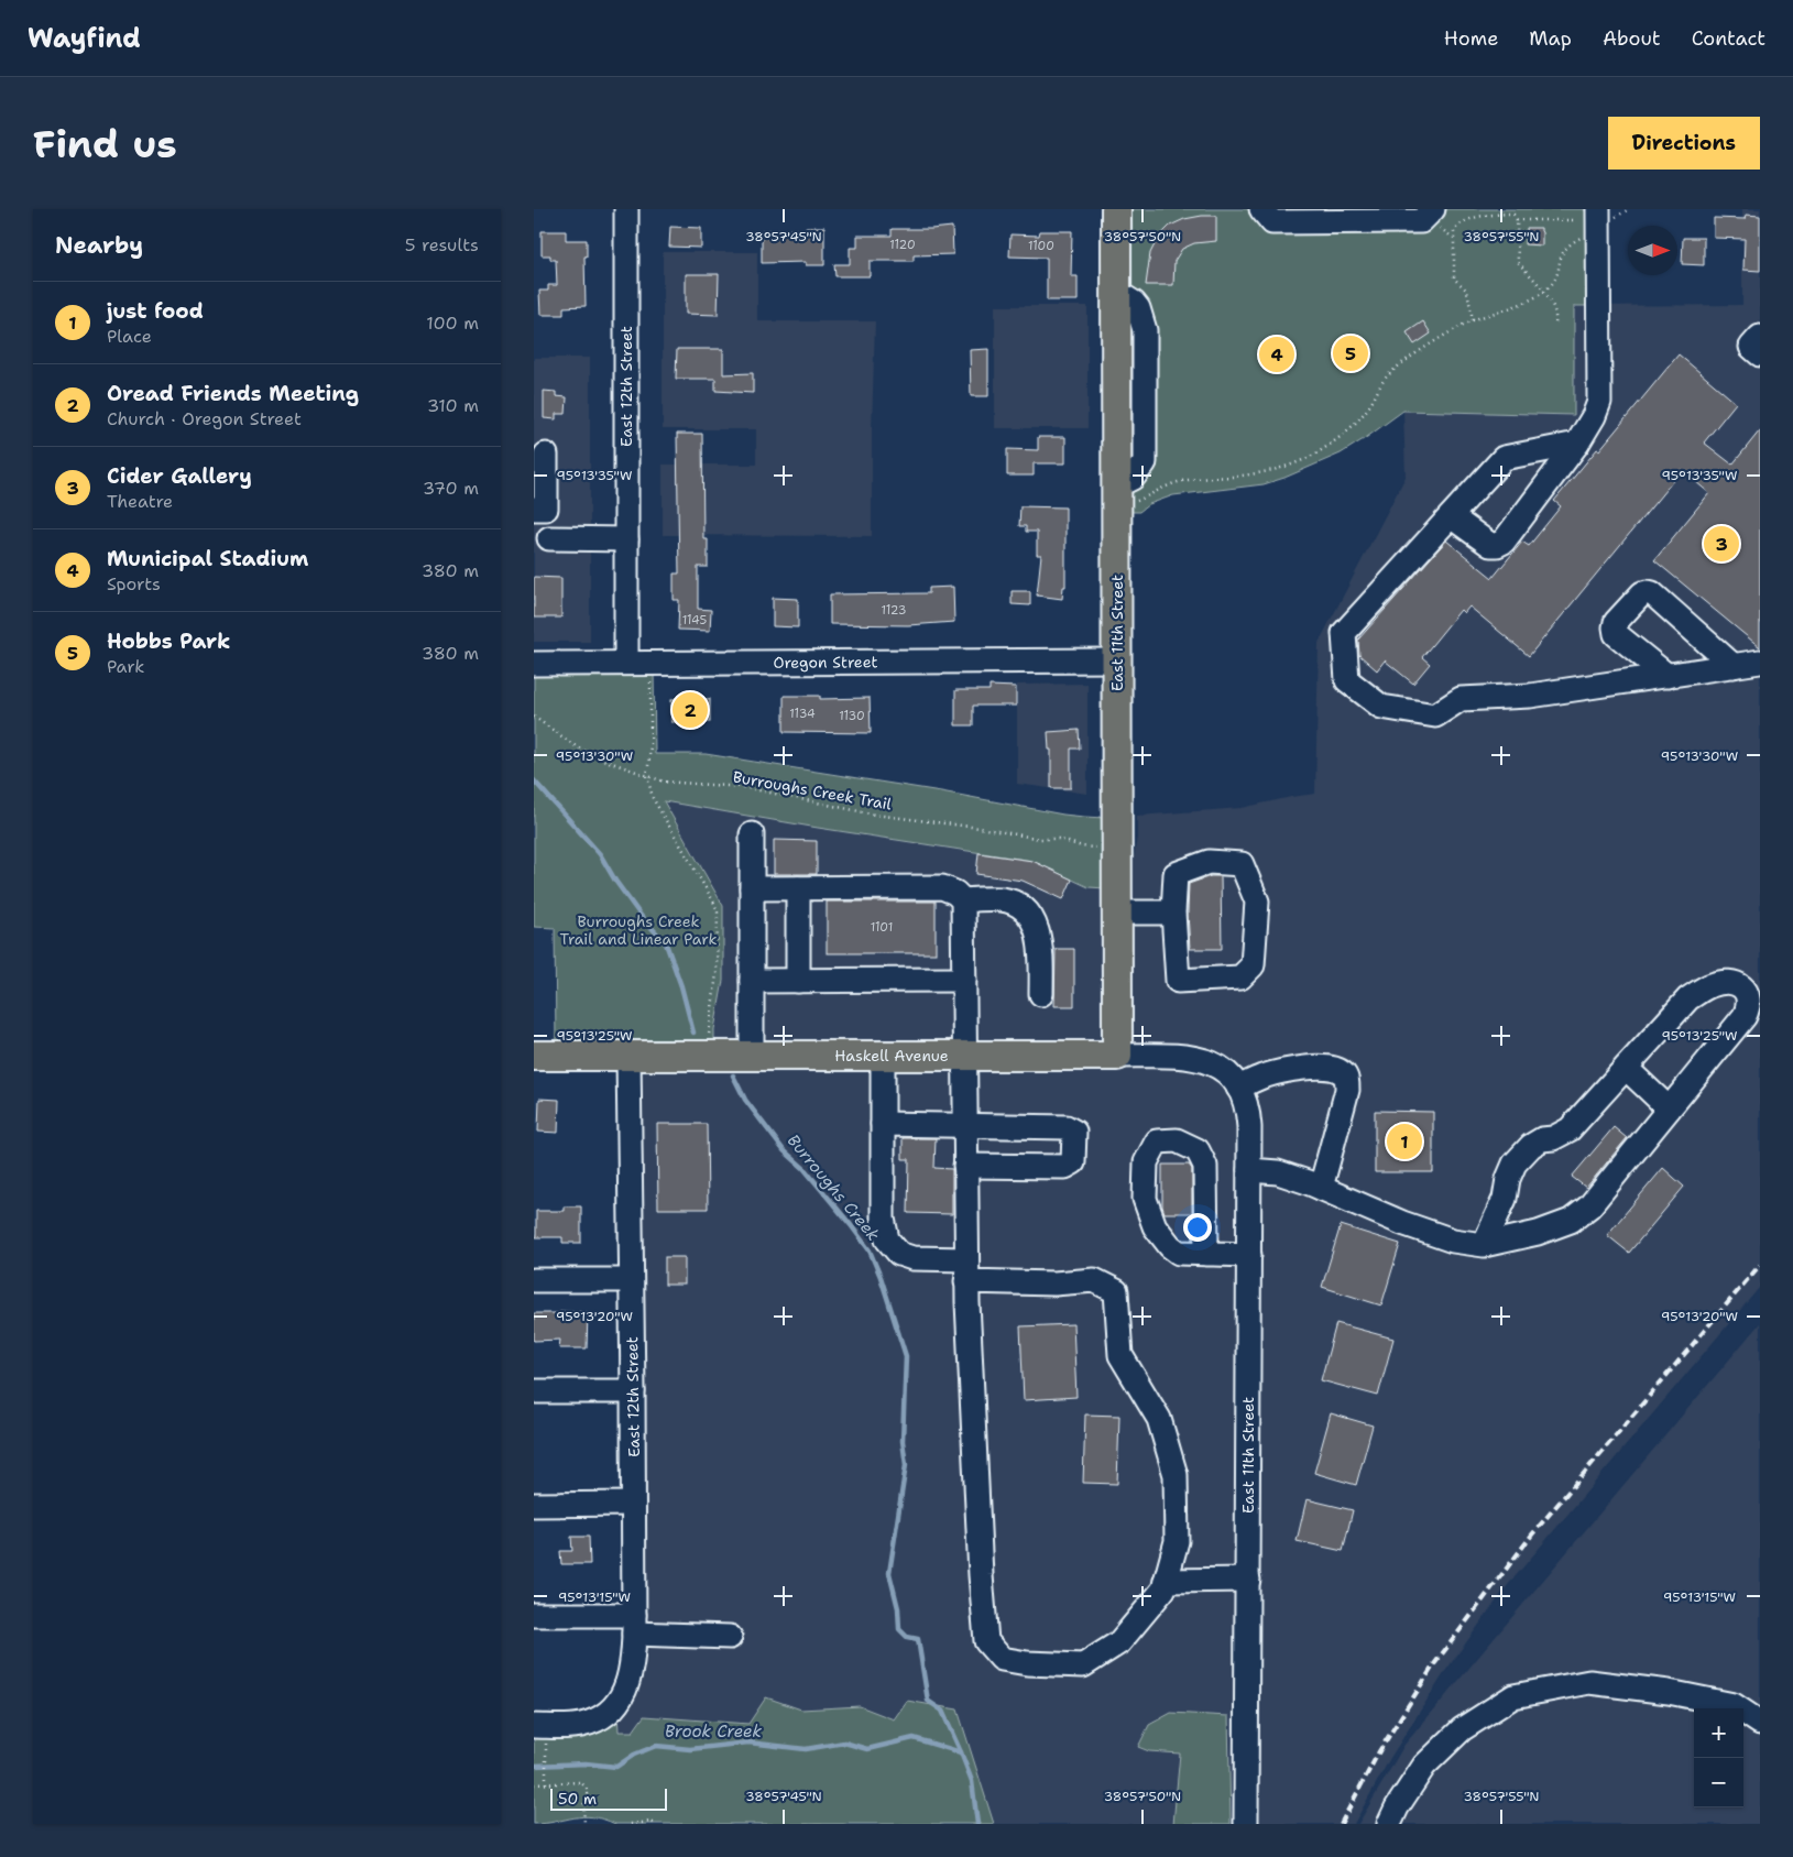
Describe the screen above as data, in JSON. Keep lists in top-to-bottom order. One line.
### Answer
{"streets":{"main road":["East 11th Street","Haskell Avenue"],"street":["East 12th Street","Oregon Street"],"path":["Burroughs Creek Trail"]},"crossings":[["East 12th Street","Oregon Street"],["East 12th Street","Haskell Avenue"],["East 11th Street","Oregon Street"],["East 11th Street","Haskell Avenue"]],"water":["Burroughs Creek","Brook Creek"],"parks":["Burroughs Creek Trail and Linear Park"],"house_numbers":["1120","1100","1123","1145","1134","1130","1101"],"scale_bar":"50 m","north":"right","page":{"header":"Wayfind","nav":["Home","Map","About","Contact"],"buttons":"Directions","title":"Find us","heading":["Nearby","5 results"],"list":[{"mark":"1","name":"just food","note":"Place","value":"100 m"},{"mark":"2","name":"Oread Friends Meeting","note":"Church · Oregon Street","value":"310 m"},{"mark":"3","name":"Cider Gallery","note":"Theatre","value":"370 m"},{"mark":"4","name":"Municipal Stadium","note":"Sports","value":"380 m"},{"mark":"5","name":"Hobbs Park","note":"Park","value":"380 m"}],"pins":["5","4","3","2","1"],"map_buttons":["+","−"],"scale":"50 m"},"coordinates":["38°57'45\"N","38°57'50\"N","38°57'55\"N","95°13'35\"W","95°13'30\"W","95°13'25\"W","95°13'20\"W","95°13'15\"W"]}
